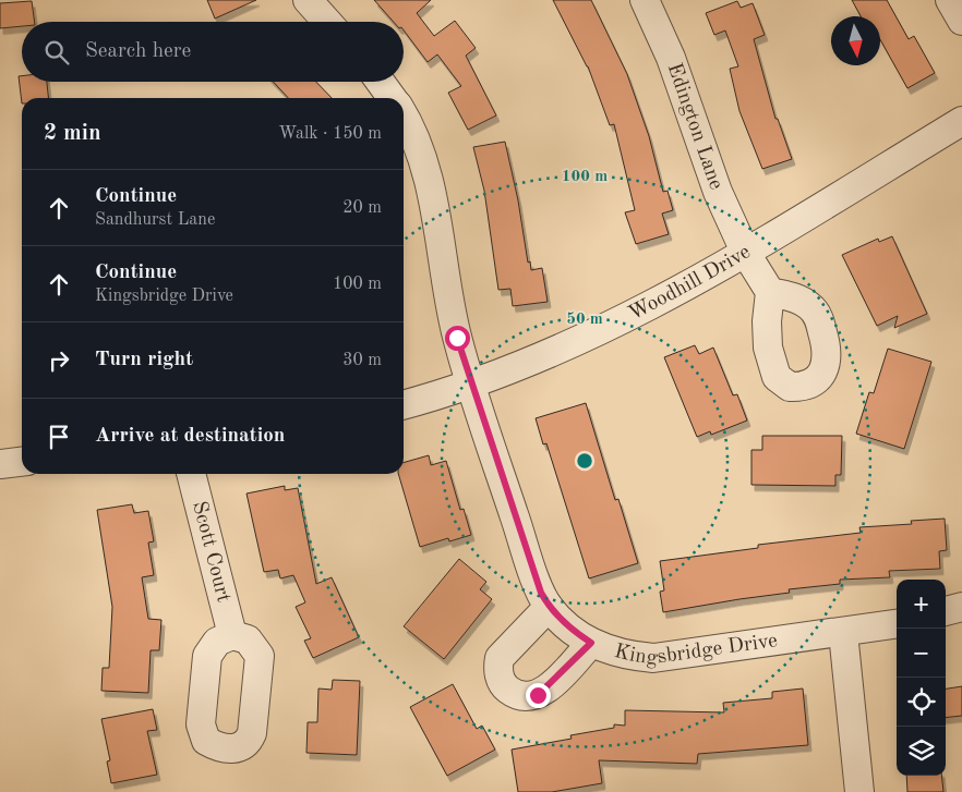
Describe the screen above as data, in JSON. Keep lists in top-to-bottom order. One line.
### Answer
{"streets":{"street":["Edington Lane","Woodhill Drive","Scott Court","Kingsbridge Drive"]},"crossings":[["Edington Lane","Woodhill Drive"],["Woodhill Drive","Kingsbridge Drive"]],"north":"bottom","page":{"search":"Search here","heading":["2 min","Walk · 150 m"],"list":[["Continue","Sandhurst Lane","20 m"],["Continue","Kingsbridge Drive","100 m"],["Turn right","30 m"],"Arrive at destination"],"map_buttons":["+","−"]},"rings":["100 m","50 m"]}
